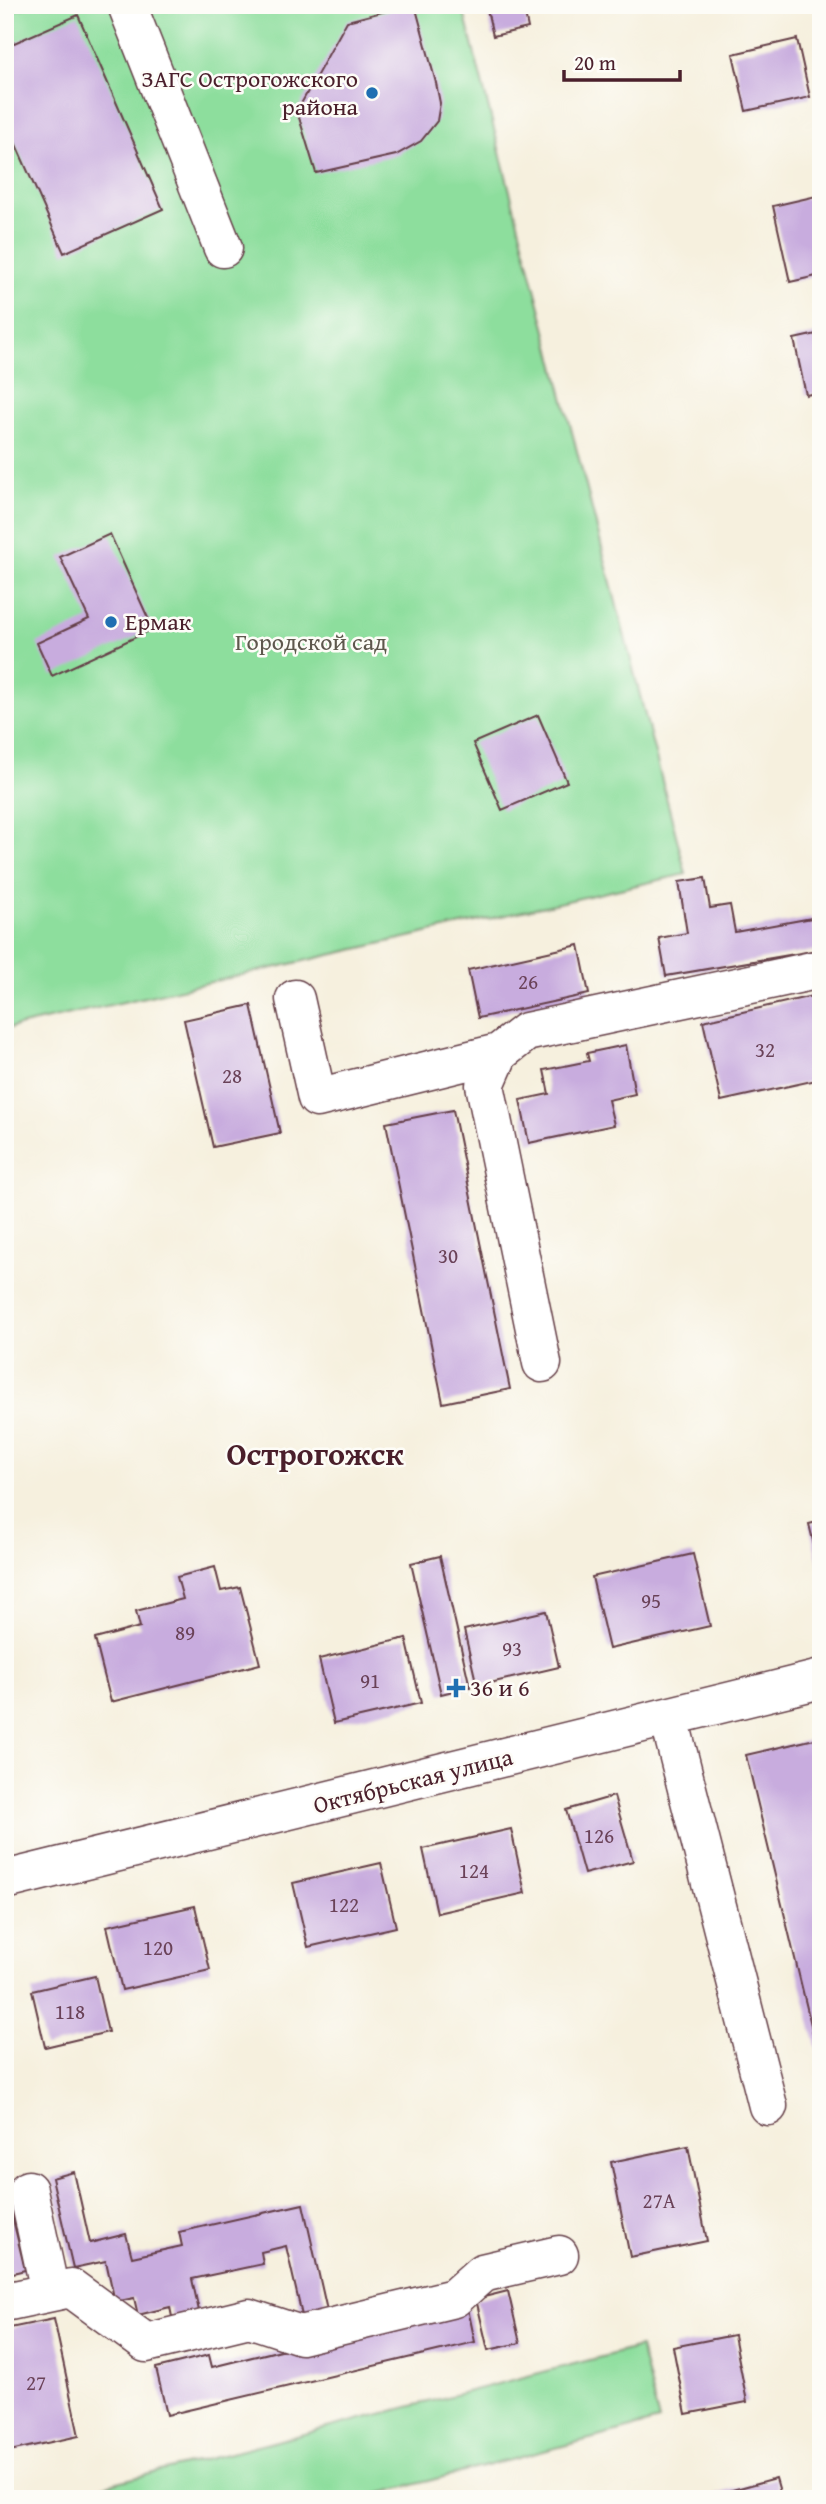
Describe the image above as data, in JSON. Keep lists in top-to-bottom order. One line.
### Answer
{"streets":{"street":["Октябрьская улица"]},"districts":["Острогожск"],"parks":["Городской сад"],"places":{"other":["ЗАГС Острогожского района","Ермак"],"health":["36 и 6"]},"house_numbers":["26","32","28","30","95","89","93","91","126","124","122","120","118","27А","27"],"scale_bar":"20 m"}
